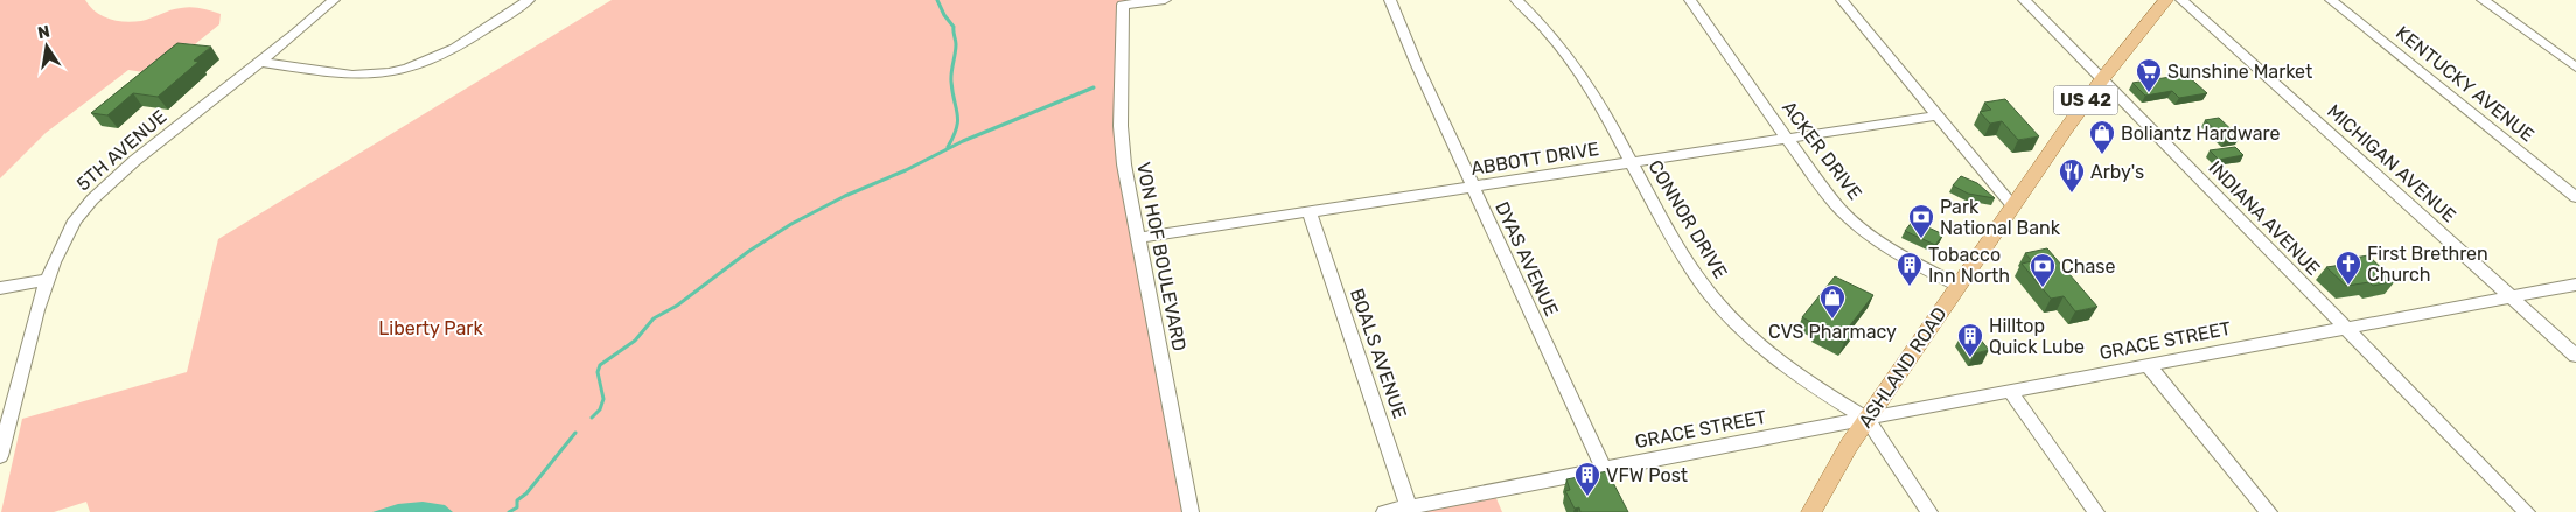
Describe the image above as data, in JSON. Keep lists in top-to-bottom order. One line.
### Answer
{"streets":{"main road":["US 42","ASHLAND ROAD"],"street":["KENTUCKY AVENUE","5TH AVENUE","ACKER DRIVE","ABBOTT DRIVE","MICHIGAN AVENUE","INDIANA AVENUE","CONNOR DRIVE","VON HOF BOULEVARD","DYAS AVENUE","GRACE STREET","BOALS AVENUE"]},"crossings":[["ACKER DRIVE","ABBOTT DRIVE"],["ACKER DRIVE","ASHLAND ROAD"],["ABBOTT DRIVE","CONNOR DRIVE"],["ABBOTT DRIVE","VON HOF BOULEVARD"],["ABBOTT DRIVE","DYAS AVENUE"],["ABBOTT DRIVE","BOALS AVENUE"],["MICHIGAN AVENUE","GRACE STREET"],["INDIANA AVENUE","GRACE STREET"],["INDIANA AVENUE","ASHLAND ROAD"],["CONNOR DRIVE","GRACE STREET"],["CONNOR DRIVE","ASHLAND ROAD"],["DYAS AVENUE","GRACE STREET"],["GRACE STREET","BOALS AVENUE"],["GRACE STREET","ASHLAND ROAD"]],"parks":["Liberty Park"],"places":{"supermarket":["Sunshine Market"],"shop":["Boliantz Hardware","CVS Pharmacy"],"restaurant":["Arby's"],"bank":["Park National Bank","Chase"],"church":["First Brethren Church"],"building":["Tobacco Inn North","Hilltop Quick Lube","VFW Post"]},"north":"top"}
